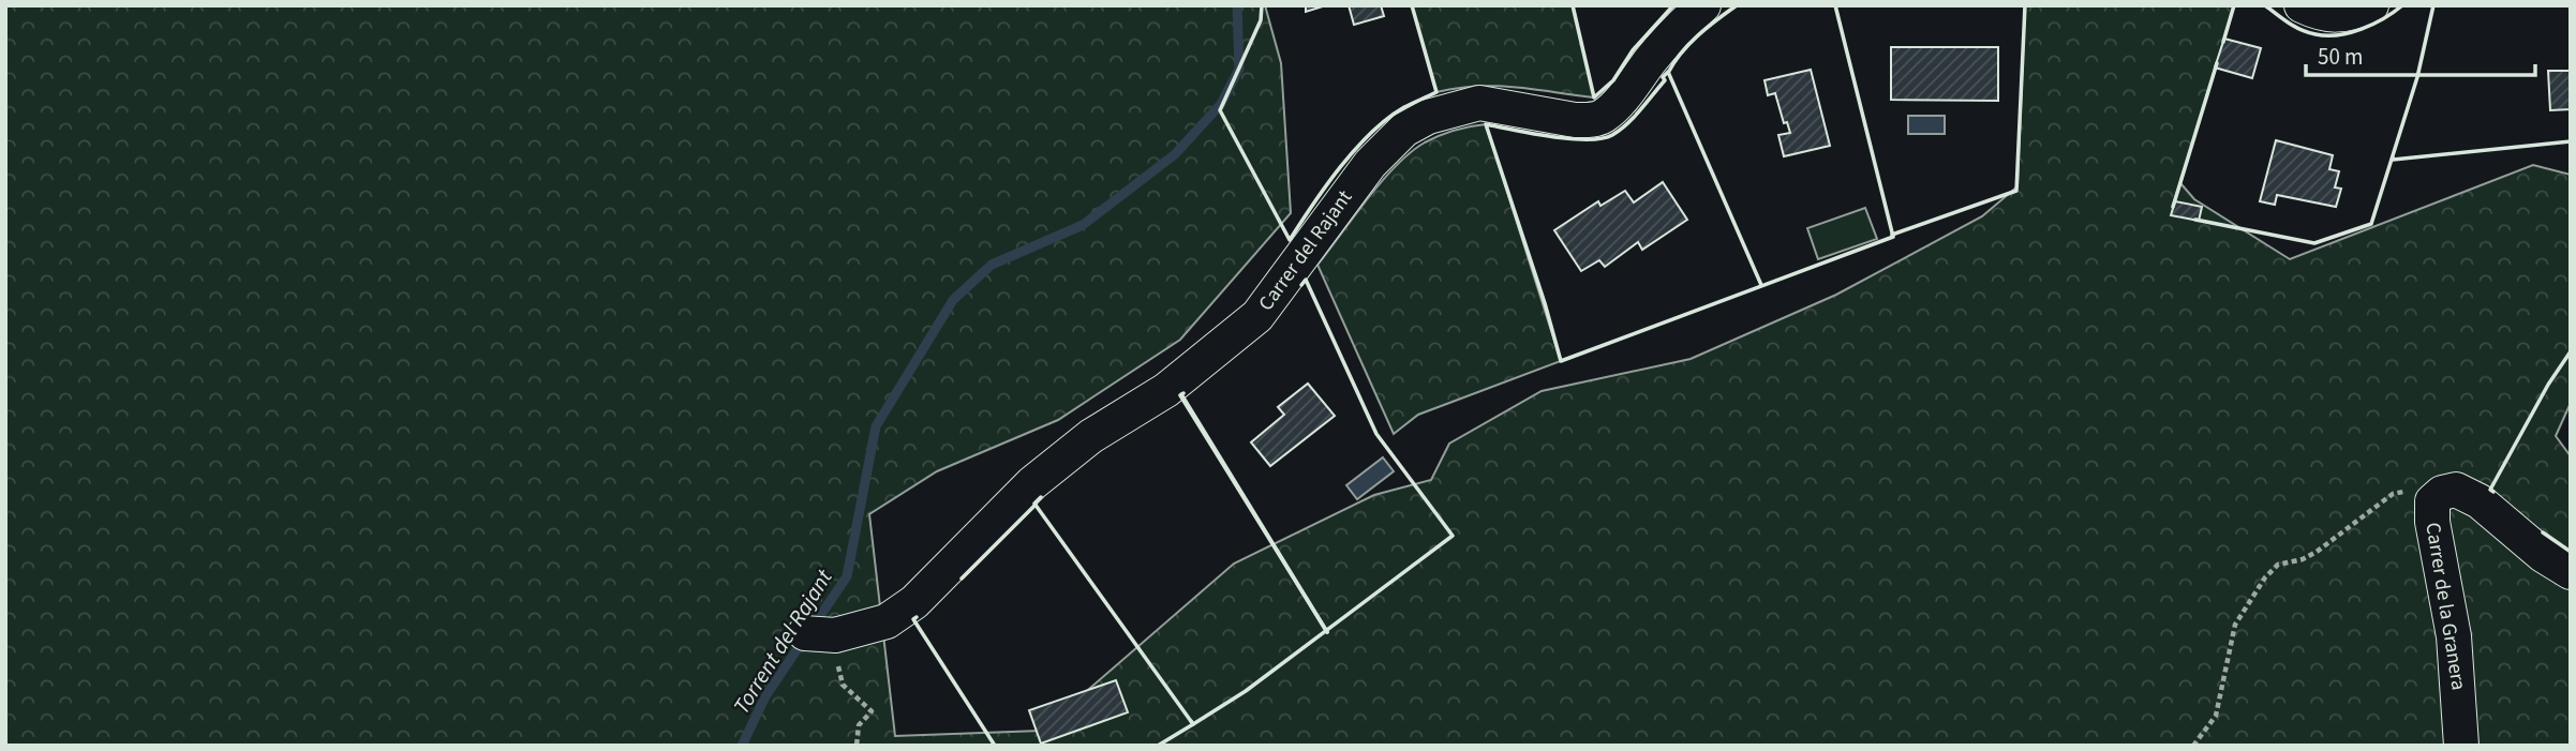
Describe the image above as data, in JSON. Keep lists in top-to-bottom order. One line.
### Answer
{"streets":{"street":["Carrer del Rajant","Carrer de la Granera"]},"water":["Torrent del Rajant"],"scale_bar":"50 m"}
